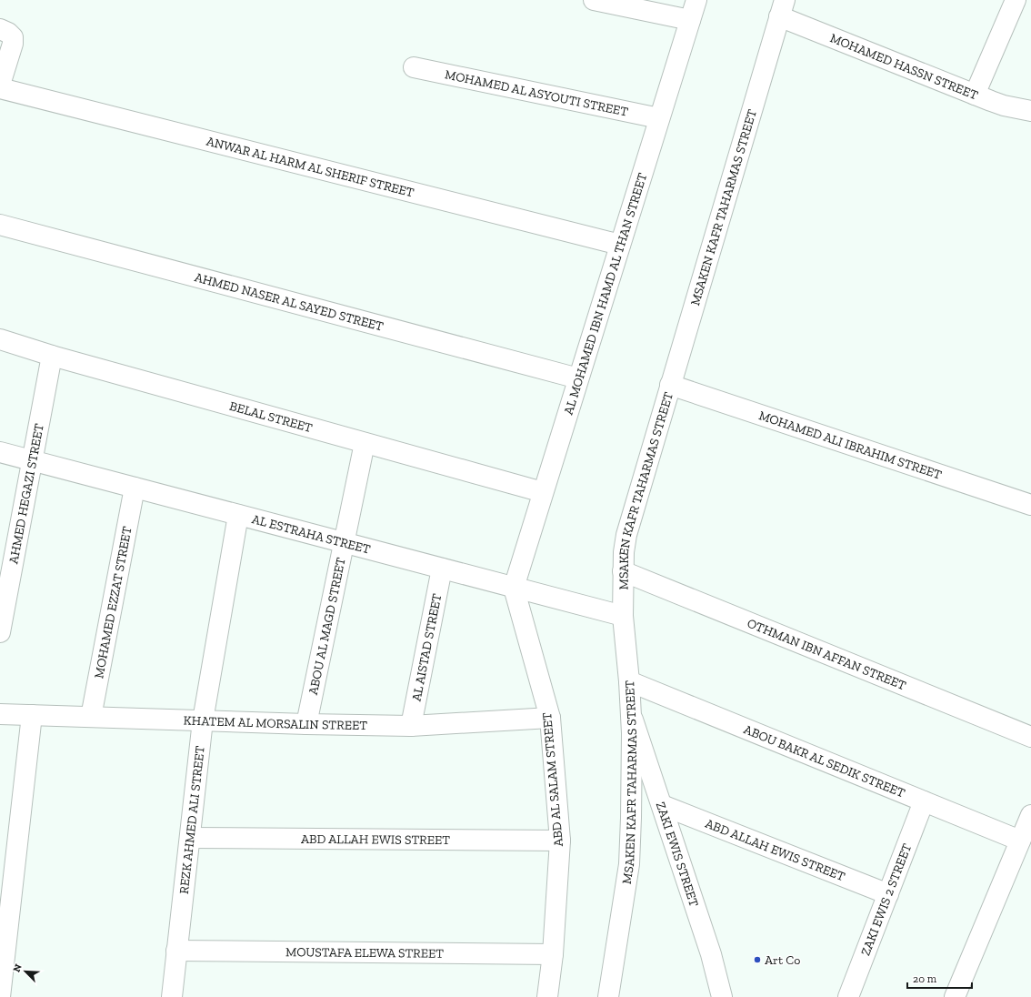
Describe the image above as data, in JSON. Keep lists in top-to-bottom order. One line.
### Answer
{"streets":{"street":["MOHAMED HASSN STREET","MOHAMED AL ASYOUTI STREET","ANWAR AL HARM AL SHERIF STREET","MSAKEN KAFR TAHARMAS STREET","AL MOHAMED IBN HAMD AL THAN STREET","AHMED NASER AL SAYED STREET","BELAL STREET","MOHAMED ALI IBRAHIM STREET","AHMED HEGAZI STREET","AL ESTRAHA STREET","MOHAMED EZZAT STREET","ABOU AL MAGD STREET","AL AISTAD STREET","OTHMAN IBN AFFAN STREET","KHATEM AL MORSALIN STREET","ABOU BAKR AL SEDIK STREET","ABD AL SALAM STREET","REZK AHMED ALI STREET","ABD ALLAH EWIS STREET","ZAKI EWIS STREET","ZAKI EWIS 2 STREET","MOUSTAFA ELEWA STREET"]},"crossings":[["MOHAMED HASSN STREET","MSAKEN KAFR TAHARMAS STREET"],["MOHAMED AL ASYOUTI STREET","AL MOHAMED IBN HAMD AL THAN STREET"],["ANWAR AL HARM AL SHERIF STREET","AL MOHAMED IBN HAMD AL THAN STREET"],["MSAKEN KAFR TAHARMAS STREET","MOHAMED ALI IBRAHIM STREET"],["MSAKEN KAFR TAHARMAS STREET","AL ESTRAHA STREET"],["MSAKEN KAFR TAHARMAS STREET","OTHMAN IBN AFFAN STREET"],["MSAKEN KAFR TAHARMAS STREET","ABOU BAKR AL SEDIK STREET"],["MSAKEN KAFR TAHARMAS STREET","ZAKI EWIS STREET"],["AL MOHAMED IBN HAMD AL THAN STREET","AHMED NASER AL SAYED STREET"],["AL MOHAMED IBN HAMD AL THAN STREET","BELAL STREET"],["AL MOHAMED IBN HAMD AL THAN STREET","AL ESTRAHA STREET"],["AL MOHAMED IBN HAMD AL THAN STREET","ABD AL SALAM STREET"],["BELAL STREET","AHMED HEGAZI STREET"],["BELAL STREET","ABOU AL MAGD STREET"],["AHMED HEGAZI STREET","AL ESTRAHA STREET"],["AL ESTRAHA STREET","MOHAMED EZZAT STREET"],["AL ESTRAHA STREET","ABOU AL MAGD STREET"],["AL ESTRAHA STREET","AL AISTAD STREET"],["AL ESTRAHA STREET","ABD AL SALAM STREET"],["AL ESTRAHA STREET","REZK AHMED ALI STREET"],["MOHAMED EZZAT STREET","KHATEM AL MORSALIN STREET"],["ABOU AL MAGD STREET","KHATEM AL MORSALIN STREET"],["AL AISTAD STREET","KHATEM AL MORSALIN STREET"],["KHATEM AL MORSALIN STREET","ABD AL SALAM STREET"],["KHATEM AL MORSALIN STREET","REZK AHMED ALI STREET"],["ABOU BAKR AL SEDIK STREET","ZAKI EWIS 2 STREET"],["ABD AL SALAM STREET","ABD ALLAH EWIS STREET"],["ABD AL SALAM STREET","MOUSTAFA ELEWA STREET"],["REZK AHMED ALI STREET","ABD ALLAH EWIS STREET"],["REZK AHMED ALI STREET","MOUSTAFA ELEWA STREET"],["ABD ALLAH EWIS STREET","ZAKI EWIS STREET"],["ABD ALLAH EWIS STREET","ZAKI EWIS 2 STREET"]],"places":["Art Co"],"scale_bar":"20 m","north":"top left"}
